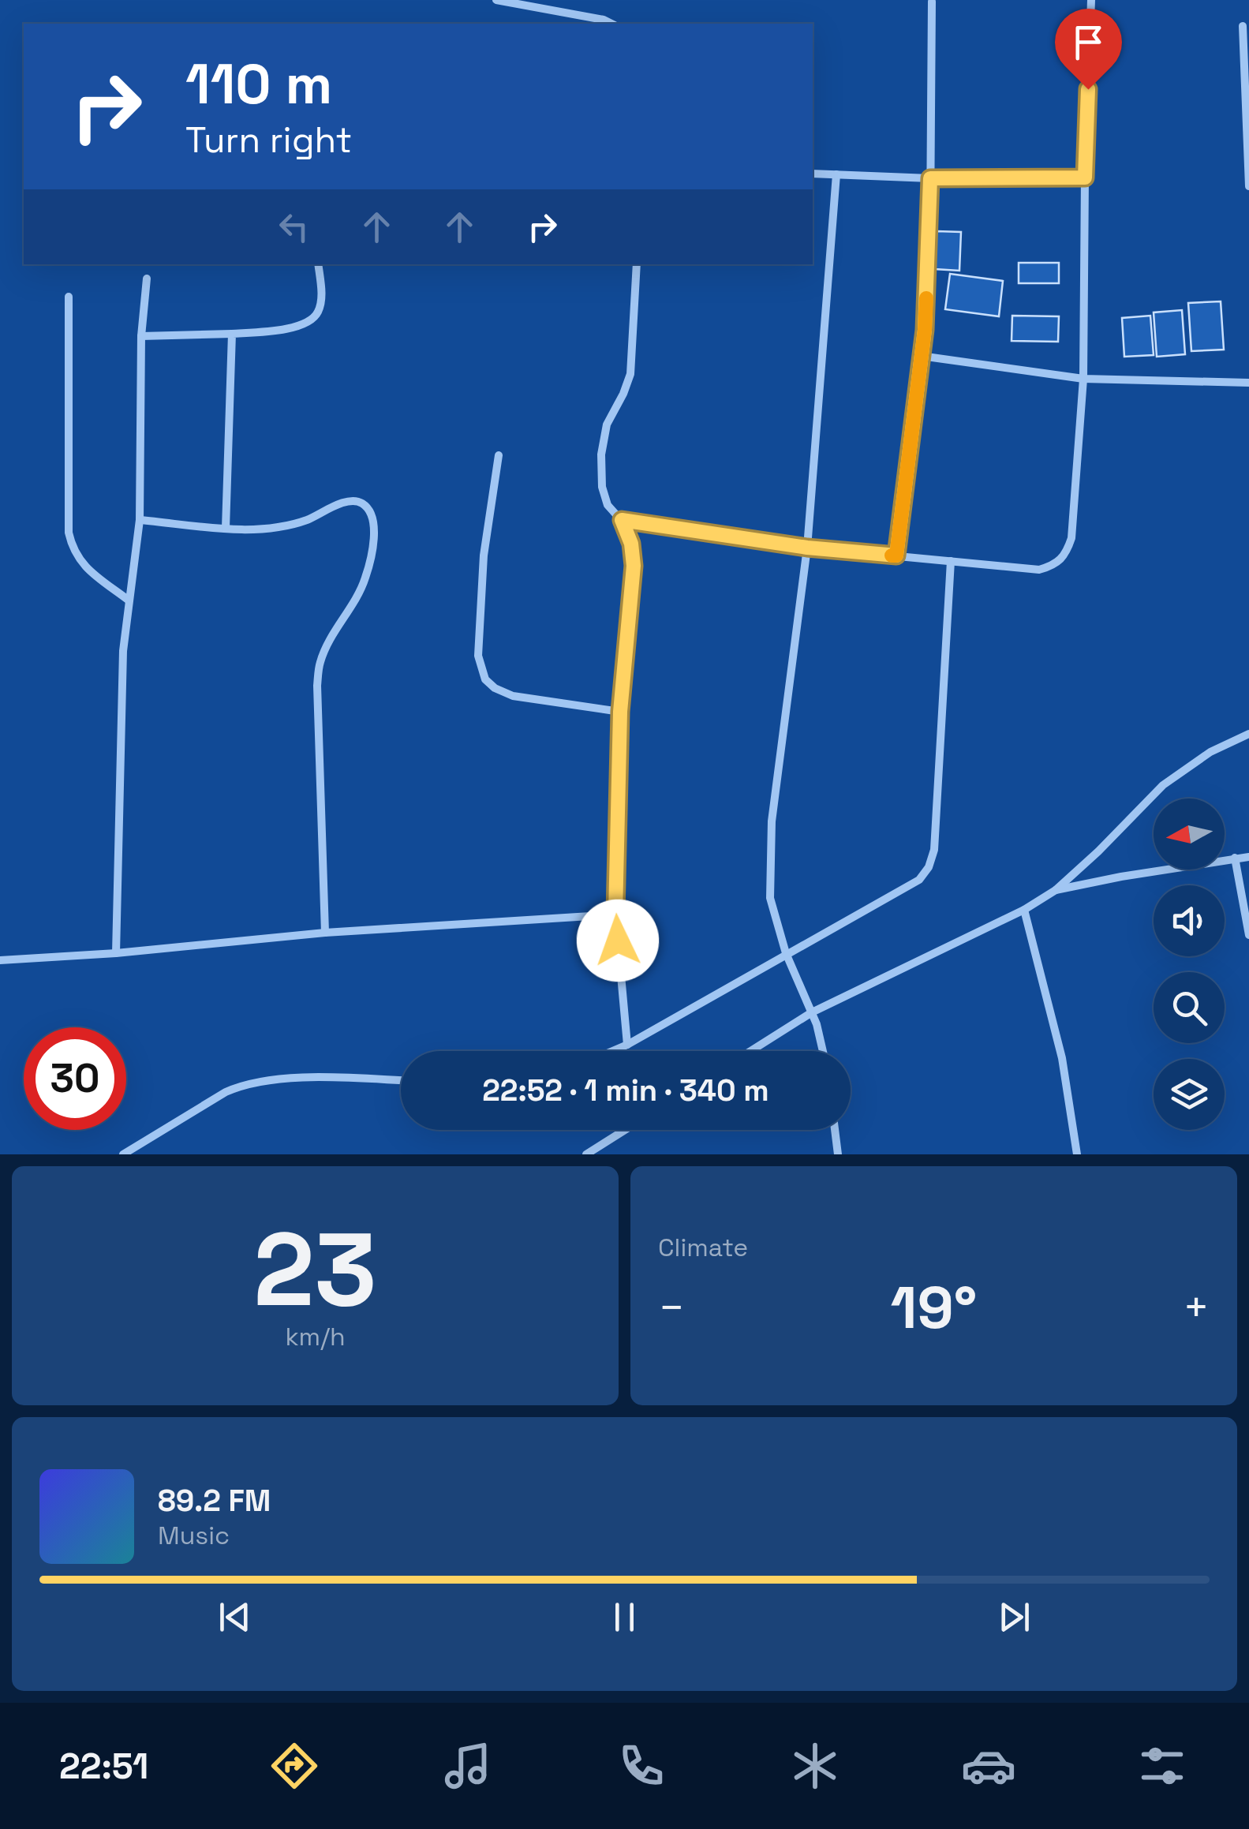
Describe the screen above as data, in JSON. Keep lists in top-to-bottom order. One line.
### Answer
{"north":"left","page":{"turn":["110 m","Turn right"],"limit":"30","trip":"22:52 · 1 min · 340 m","tile":[["23","km/h"],"Climate"],"heat":["−","19°","+"],"song":["89.2 FM","Music"],"tabs":"22:51"}}
